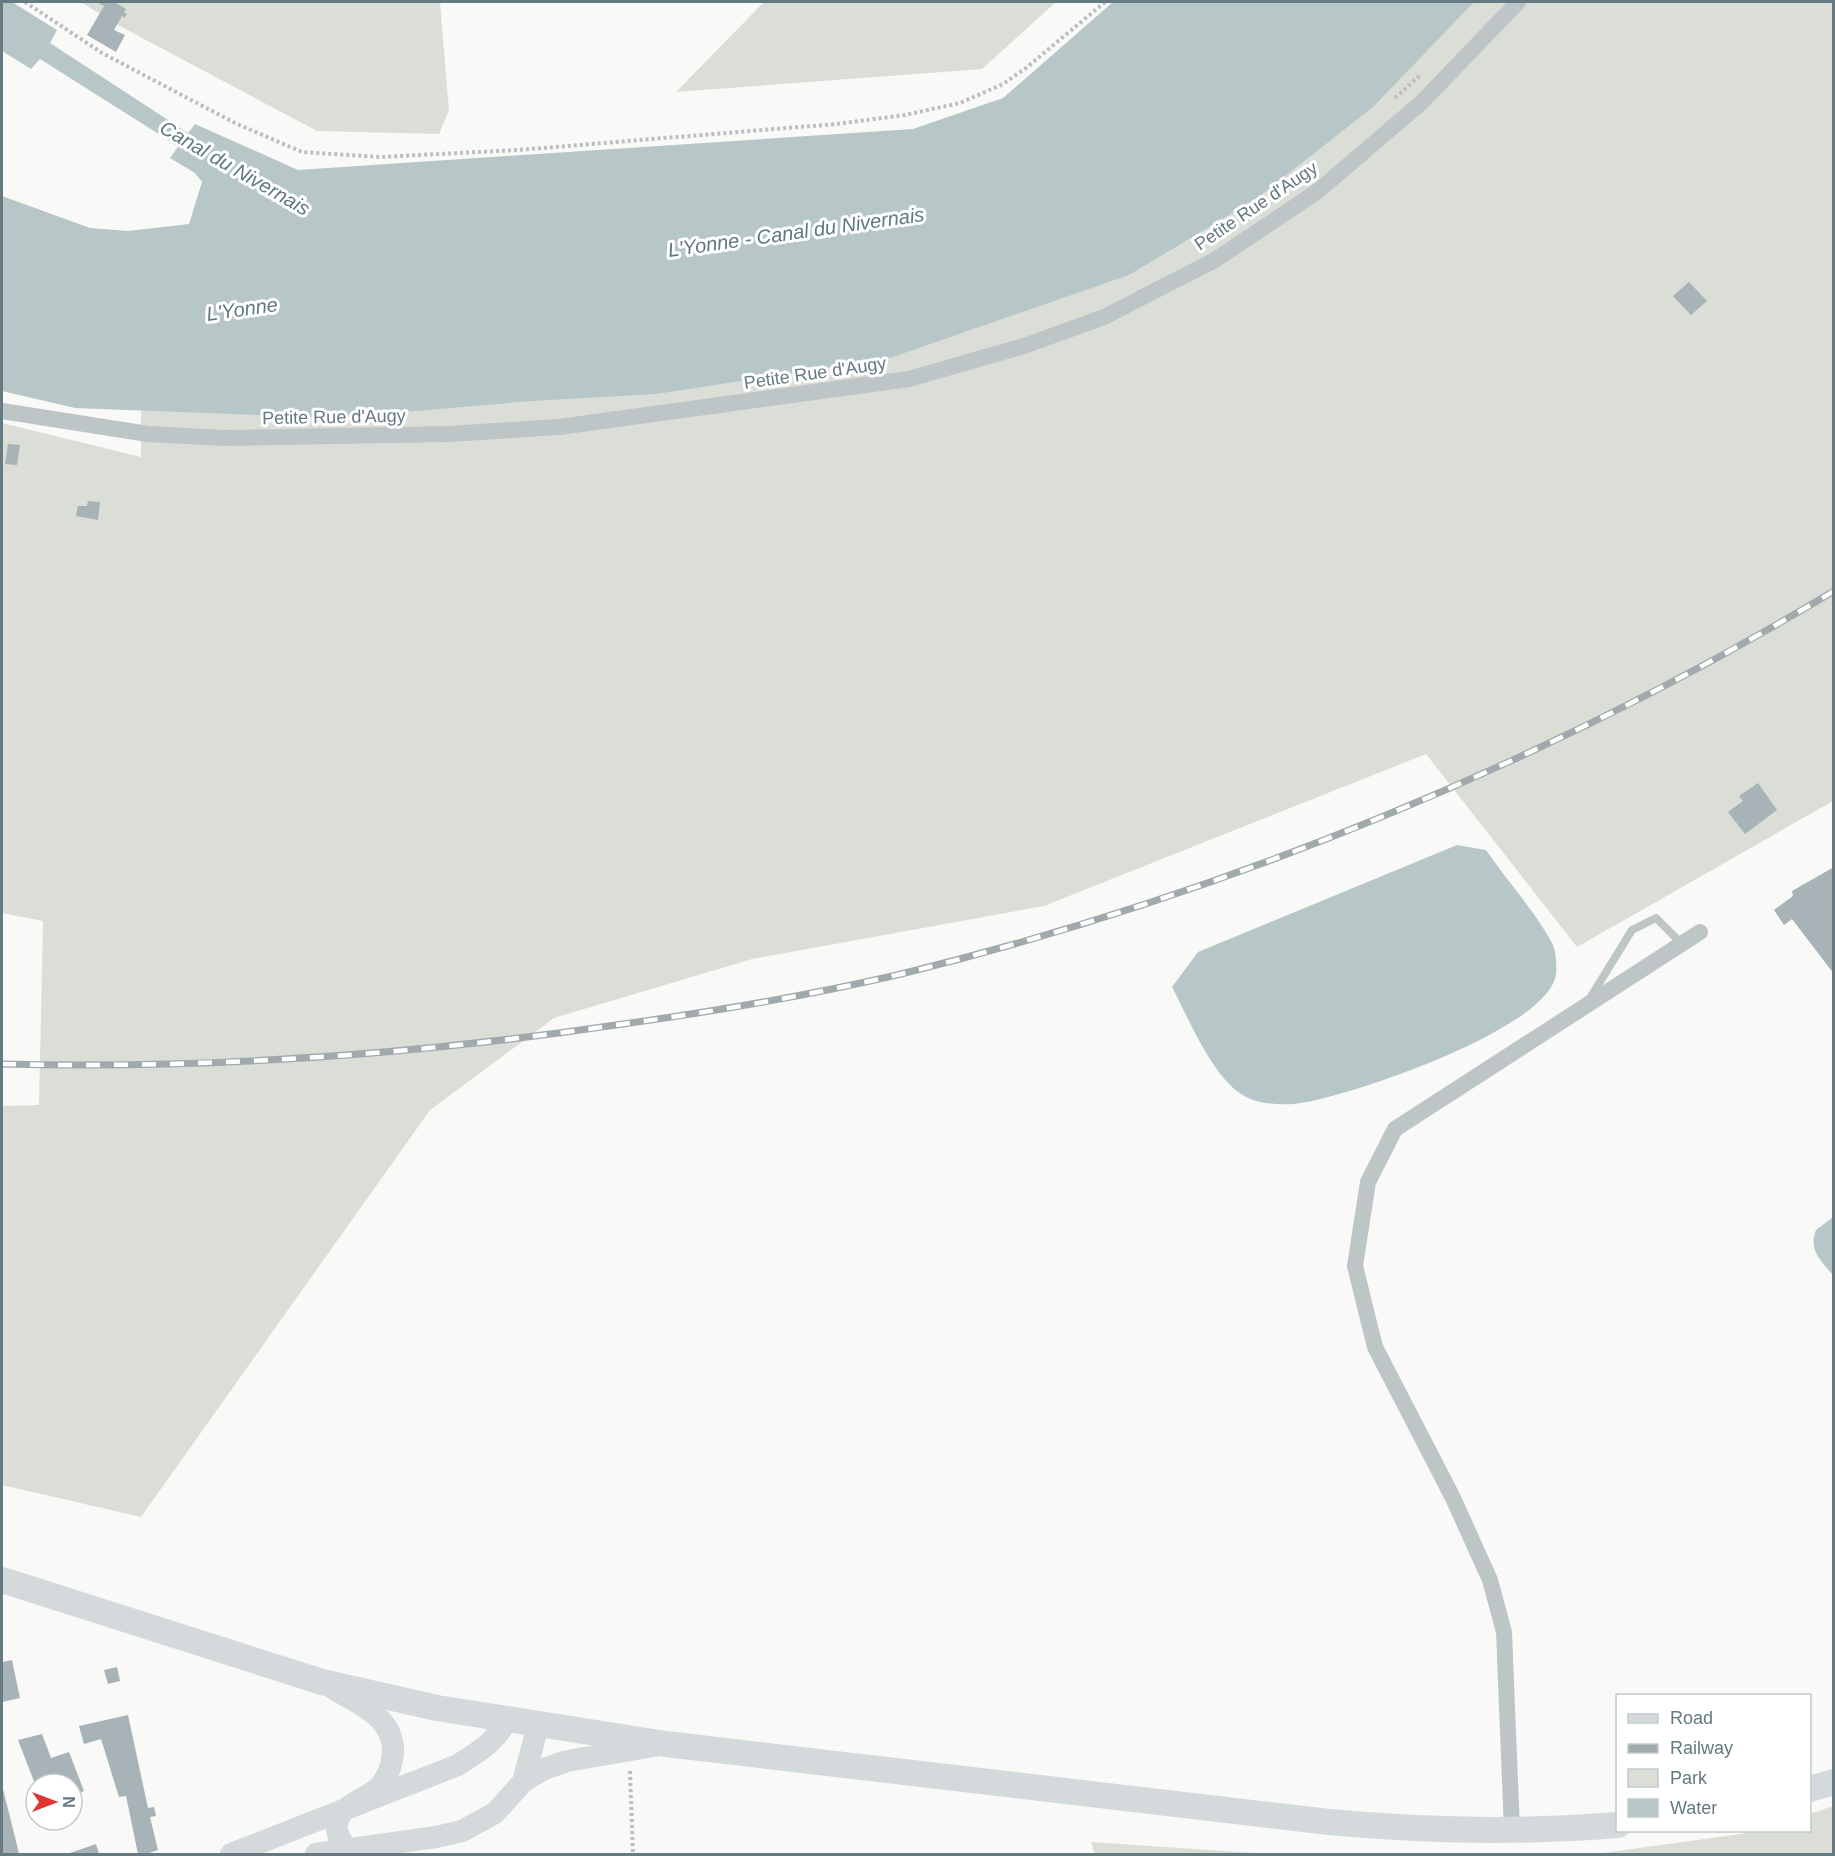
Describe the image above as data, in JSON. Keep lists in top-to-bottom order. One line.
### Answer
{"streets":{"street":["Petite Rue d'Augy"]},"water":["Canal du Nivernais","L'Yonne - Canal du Nivernais","L'Yonne"],"legend":["Road","Railway","Park","Water"],"north":"right"}
